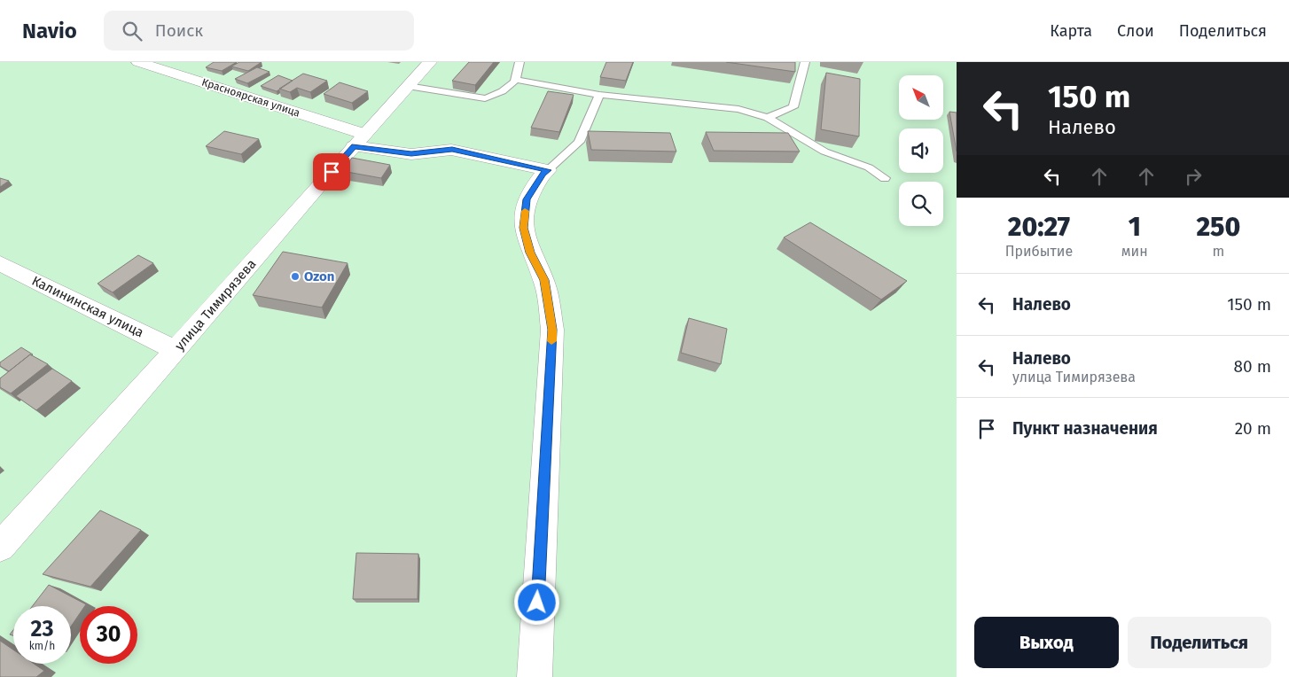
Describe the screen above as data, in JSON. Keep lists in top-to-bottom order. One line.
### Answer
{"streets":{"street":["Красноярская улица","улица Тимирязева","Калининская улица"]},"crossings":[["Красноярская улица","улица Тимирязева"],["улица Тимирязева","Калининская улица"]],"places":["Ozon"],"north":"top left","page":{"header":"Navio","search":"Поиск","nav":["Карта","Слои","Поделиться"],"turn":["150 m","Налево"],"eta":["20:27","Прибытие","1","мин","250","m"],"list":[{"name":"Налево","value":"150 m"},{"name":"Налево","note":"улица Тимирязева","value":"80 m"},{"name":"Пункт назначения","value":"20 m"}],"speed":"23 km/h","limit":"30","buttons":["Выход","Поделиться"]}}
